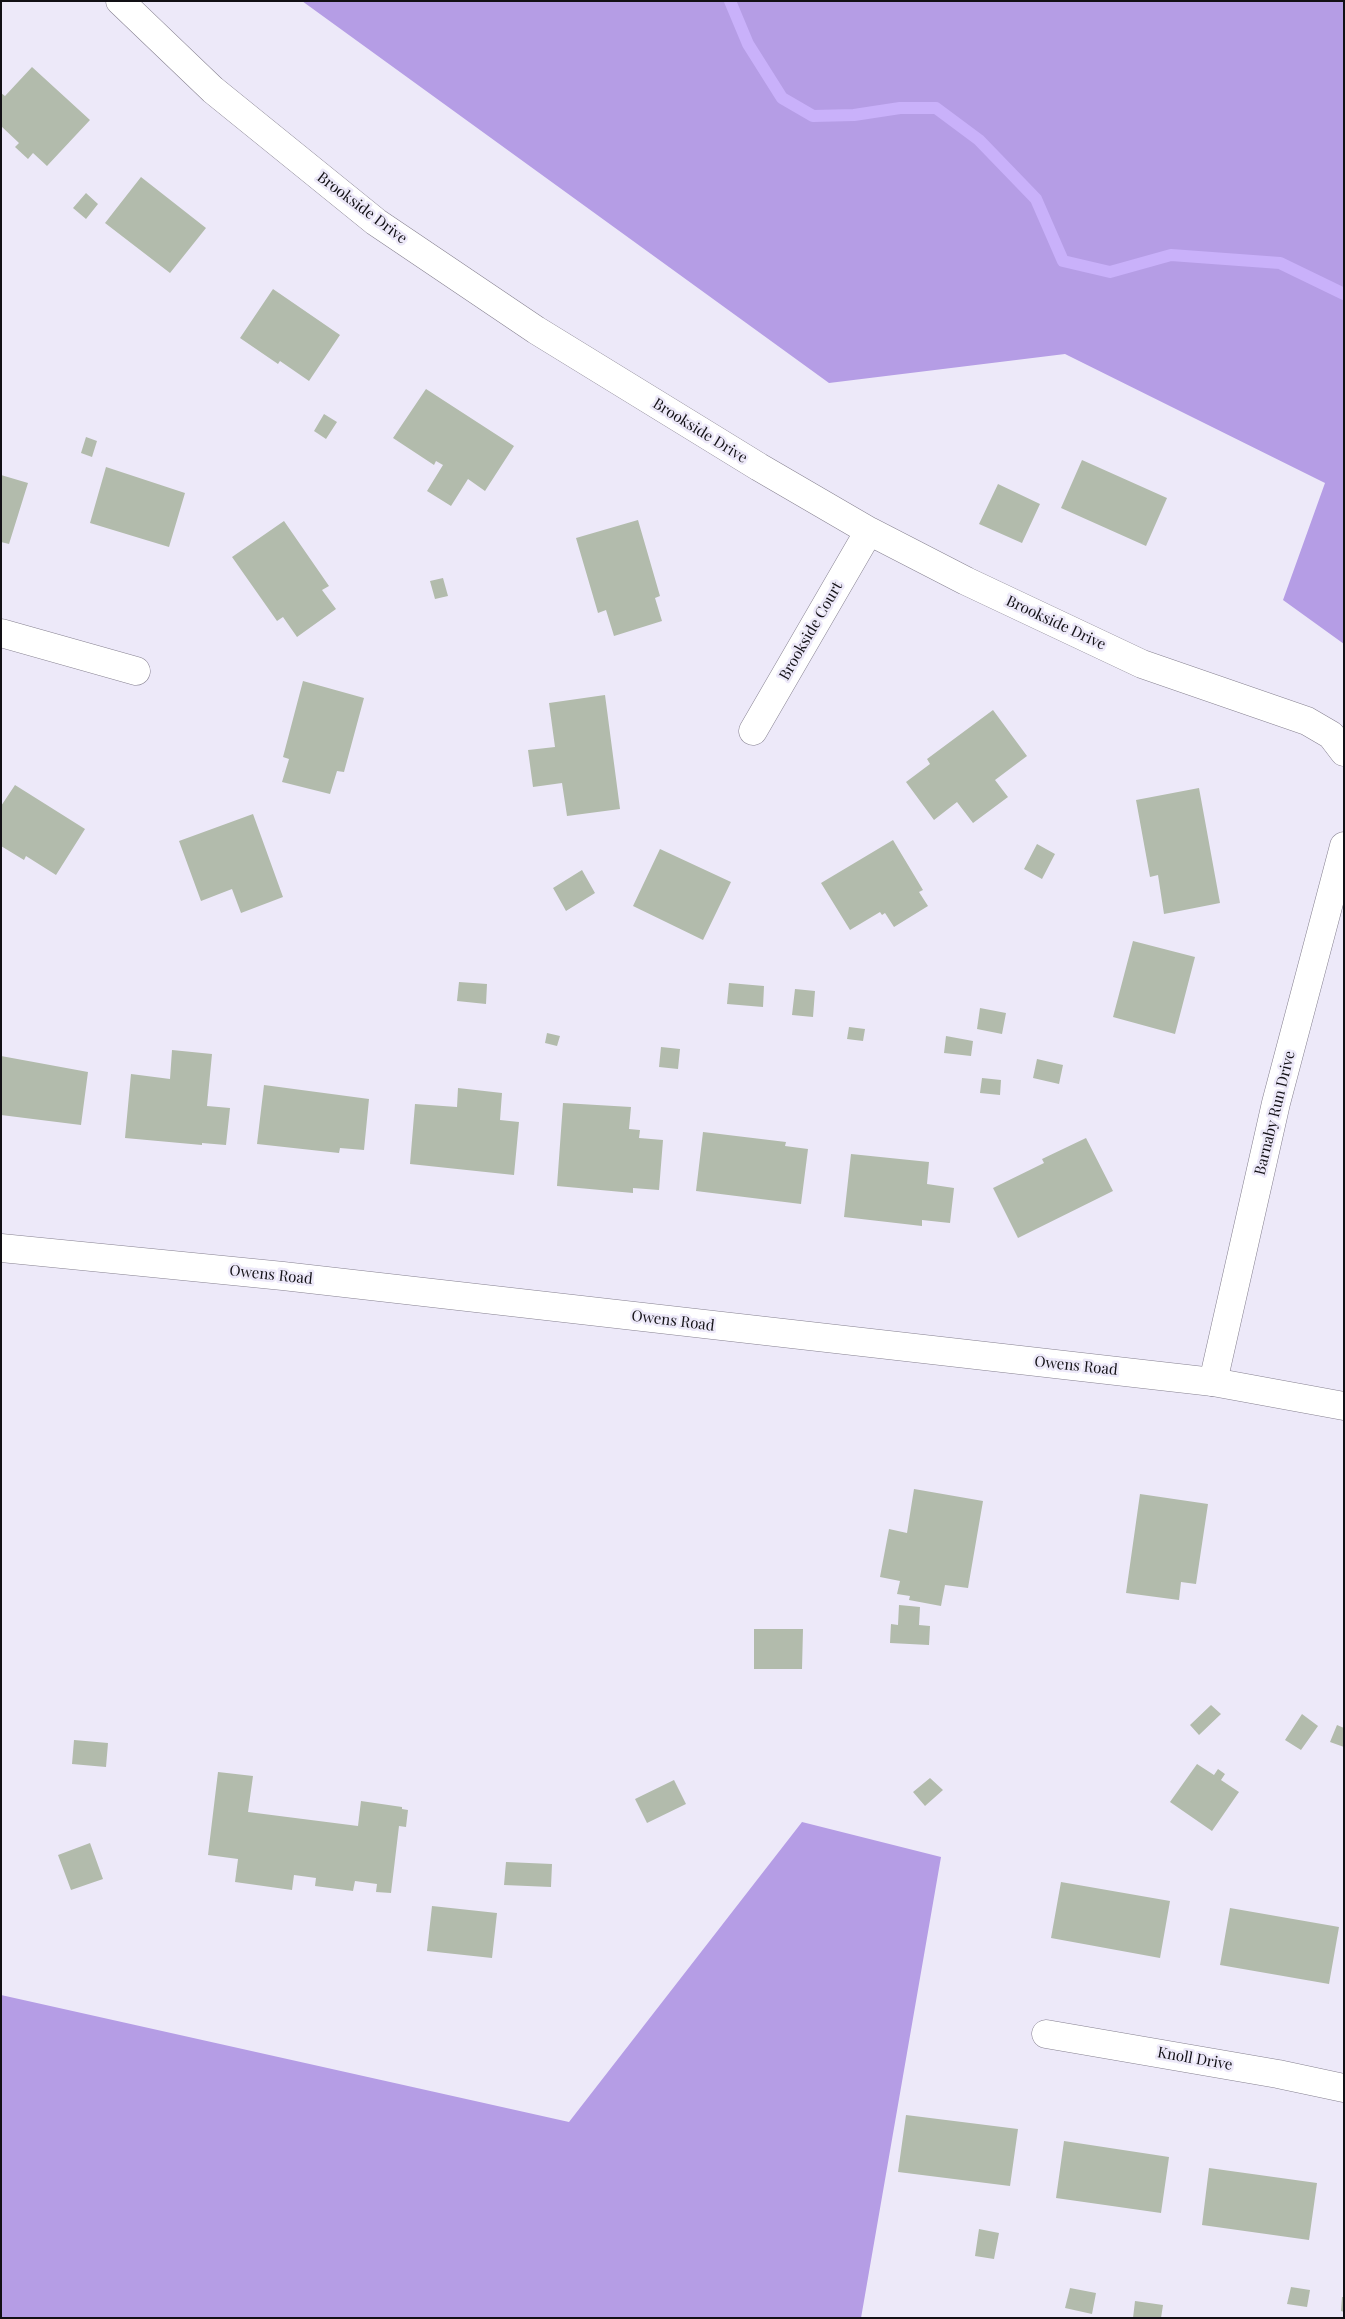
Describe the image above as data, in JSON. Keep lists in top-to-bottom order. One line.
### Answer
{"streets":{"street":["Brookside Drive","Brookside Court","Barnaby Run Drive","Owens Road","Knoll Drive"]},"crossings":[["Brookside Drive","Brookside Court"],["Barnaby Run Drive","Owens Road"]]}
